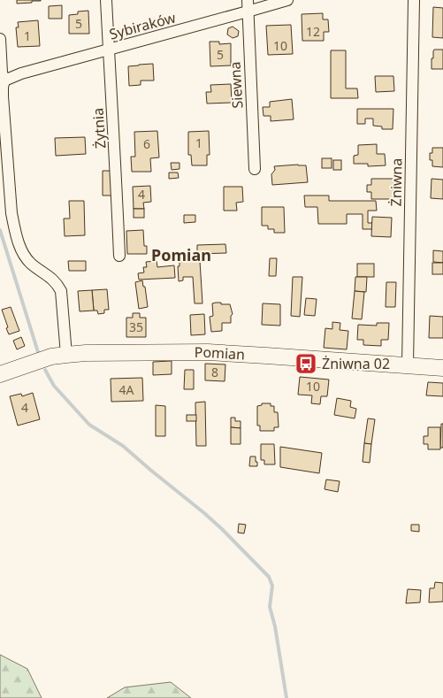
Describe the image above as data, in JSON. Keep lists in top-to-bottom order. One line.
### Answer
{"streets":{"street":["Sybiraków","Siewna","Żytnia","Żniwna","Pomian"]},"crossings":[["Sybiraków","Siewna"],["Sybiraków","Żytnia"],["Żniwna","Pomian"]],"districts":["Pomian"],"places":{"bus stop":["Żniwna 02"]},"house_numbers":["5","12","1","10","5","1","6","4","35","8","10","4A","4"]}
